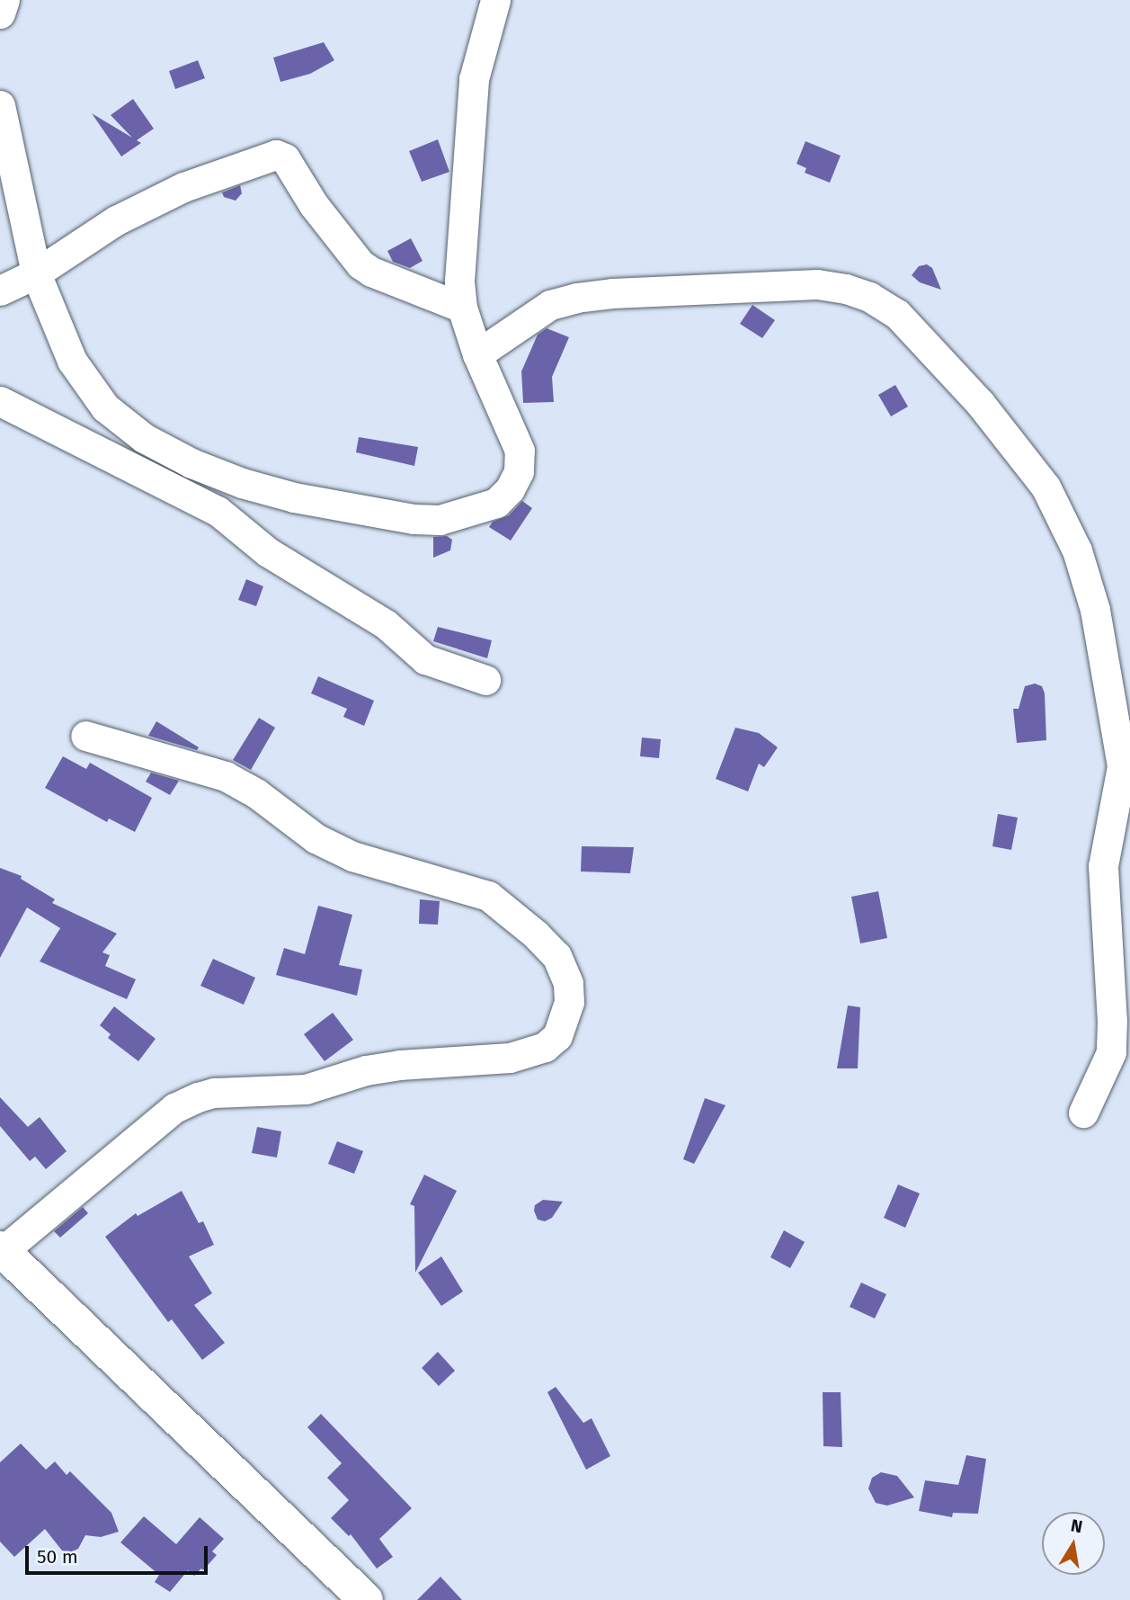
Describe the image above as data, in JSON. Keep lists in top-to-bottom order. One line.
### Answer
{"scale_bar":"50 m","north":"top"}
